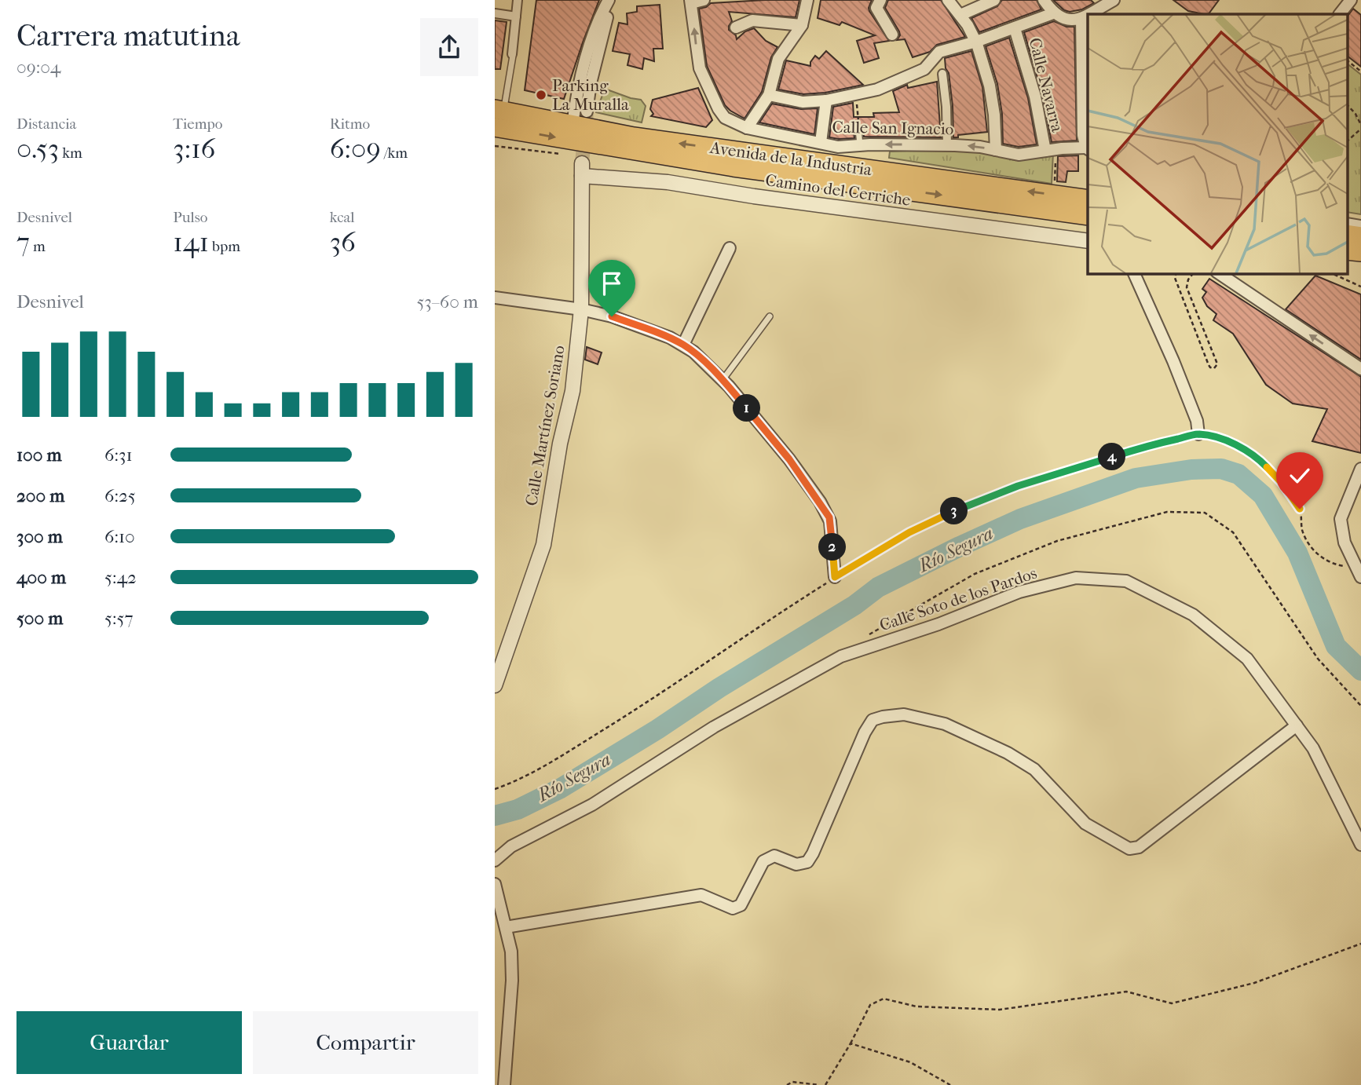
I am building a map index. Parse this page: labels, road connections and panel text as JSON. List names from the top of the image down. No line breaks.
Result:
{"streets":{"main road":["Avenida de la Industria"],"street":["Calle Navarra","Calle San Ignacio","Camino del Cerriche","Calle Martínez Soriano","Calle Soto de los Pardos"]},"crossings":[["Calle Navarra","Calle San Ignacio"],["Camino del Cerriche","Calle Martínez Soriano"]],"one_way":["Calle San Ignacio"],"water":["Río Segura"],"places":["Parking La Muralla"],"page":{"heading":["Carrera matutina","09:04"],"stats":[["Distancia","0.53 km"],["Tiempo","3:16"],["Ritmo","6:09 /km"],["Desnivel","7 m"],["Pulso","141 bpm"],["kcal","36"]],"chart":["Desnivel","53–60 m"],"pins":["1","4","3","2"],"list":[{"name":"100 m","note":"6:31"},{"name":"200 m","note":"6:25"},{"name":"300 m","note":"6:10"},{"name":"400 m","note":"5:42"},{"name":"500 m","note":"5:57"}],"buttons":["Guardar","Compartir"]}}
